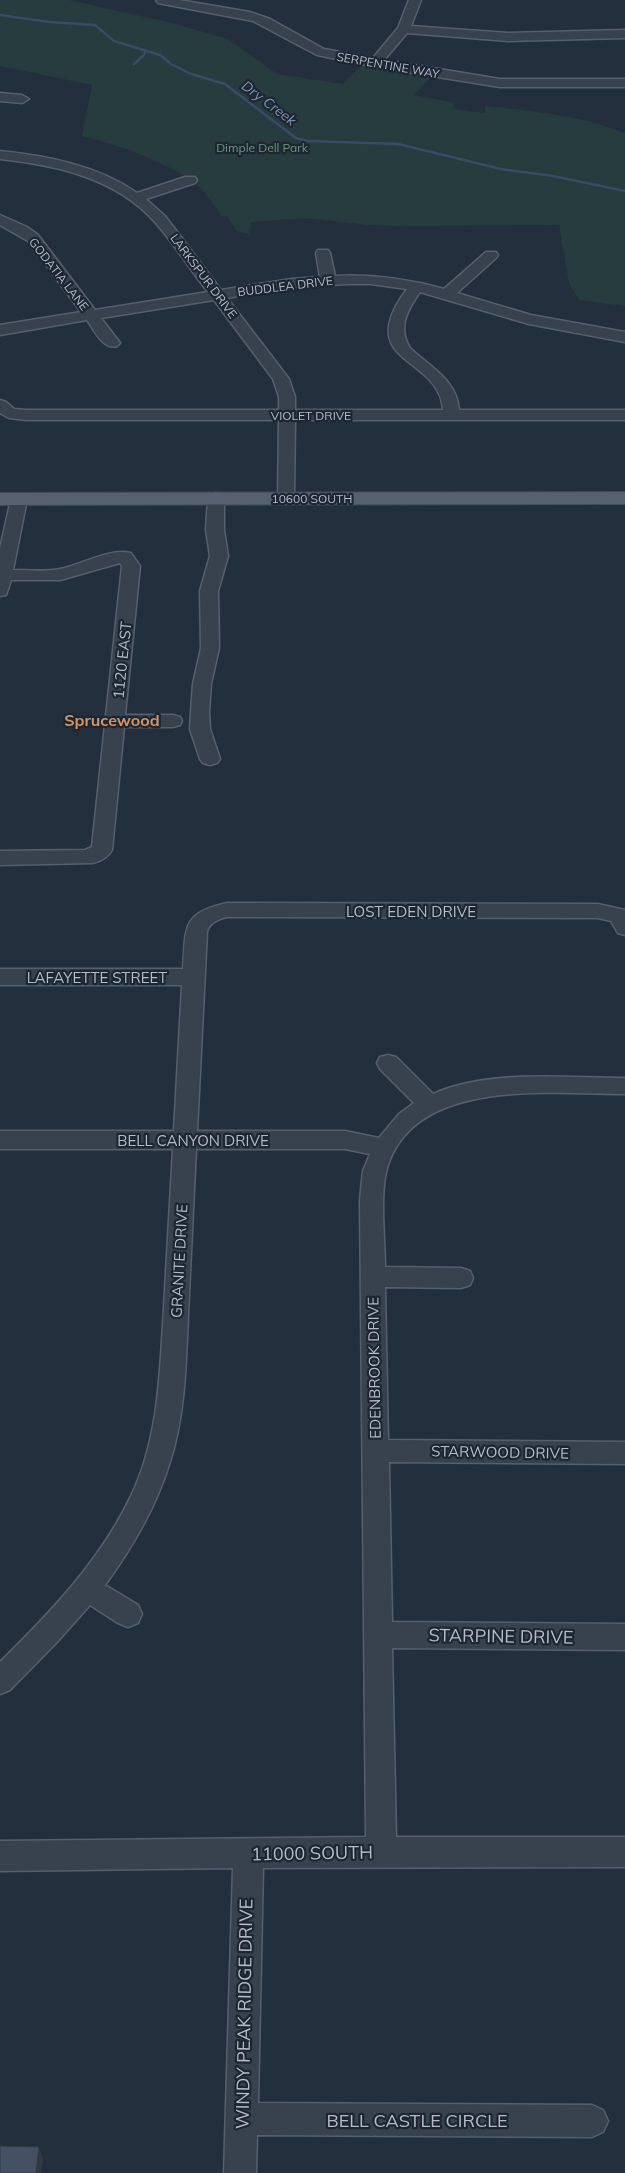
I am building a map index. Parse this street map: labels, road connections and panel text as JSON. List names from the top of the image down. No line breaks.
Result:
{"streets":{"main road":["10600 SOUTH"],"street":["SERPENTINE WAY","GODATIA LANE","LARKSPUR DRIVE","BUDDLEA DRIVE","VIOLET DRIVE","1120 EAST","LOST EDEN DRIVE","LAFAYETTE STREET","BELL CANYON DRIVE","GRANITE DRIVE","EDENBROOK DRIVE","STARWOOD DRIVE","STARPINE DRIVE","11000 SOUTH","WINDY PEAK RIDGE DRIVE","BELL CASTLE CIRCLE"]},"crossings":[["GODATIA LANE","BUDDLEA DRIVE"],["LARKSPUR DRIVE","BUDDLEA DRIVE"],["LARKSPUR DRIVE","VIOLET DRIVE"],["LARKSPUR DRIVE","10600 SOUTH"],["LOST EDEN DRIVE","GRANITE DRIVE"],["LAFAYETTE STREET","GRANITE DRIVE"],["BELL CANYON DRIVE","GRANITE DRIVE"],["BELL CANYON DRIVE","EDENBROOK DRIVE"],["EDENBROOK DRIVE","STARWOOD DRIVE"],["EDENBROOK DRIVE","STARPINE DRIVE"],["EDENBROOK DRIVE","11000 SOUTH"],["11000 SOUTH","WINDY PEAK RIDGE DRIVE"],["WINDY PEAK RIDGE DRIVE","BELL CASTLE CIRCLE"]],"districts":["Sprucewood"],"water":["Dry Creek"],"parks":["Dimple Dell Park"]}
